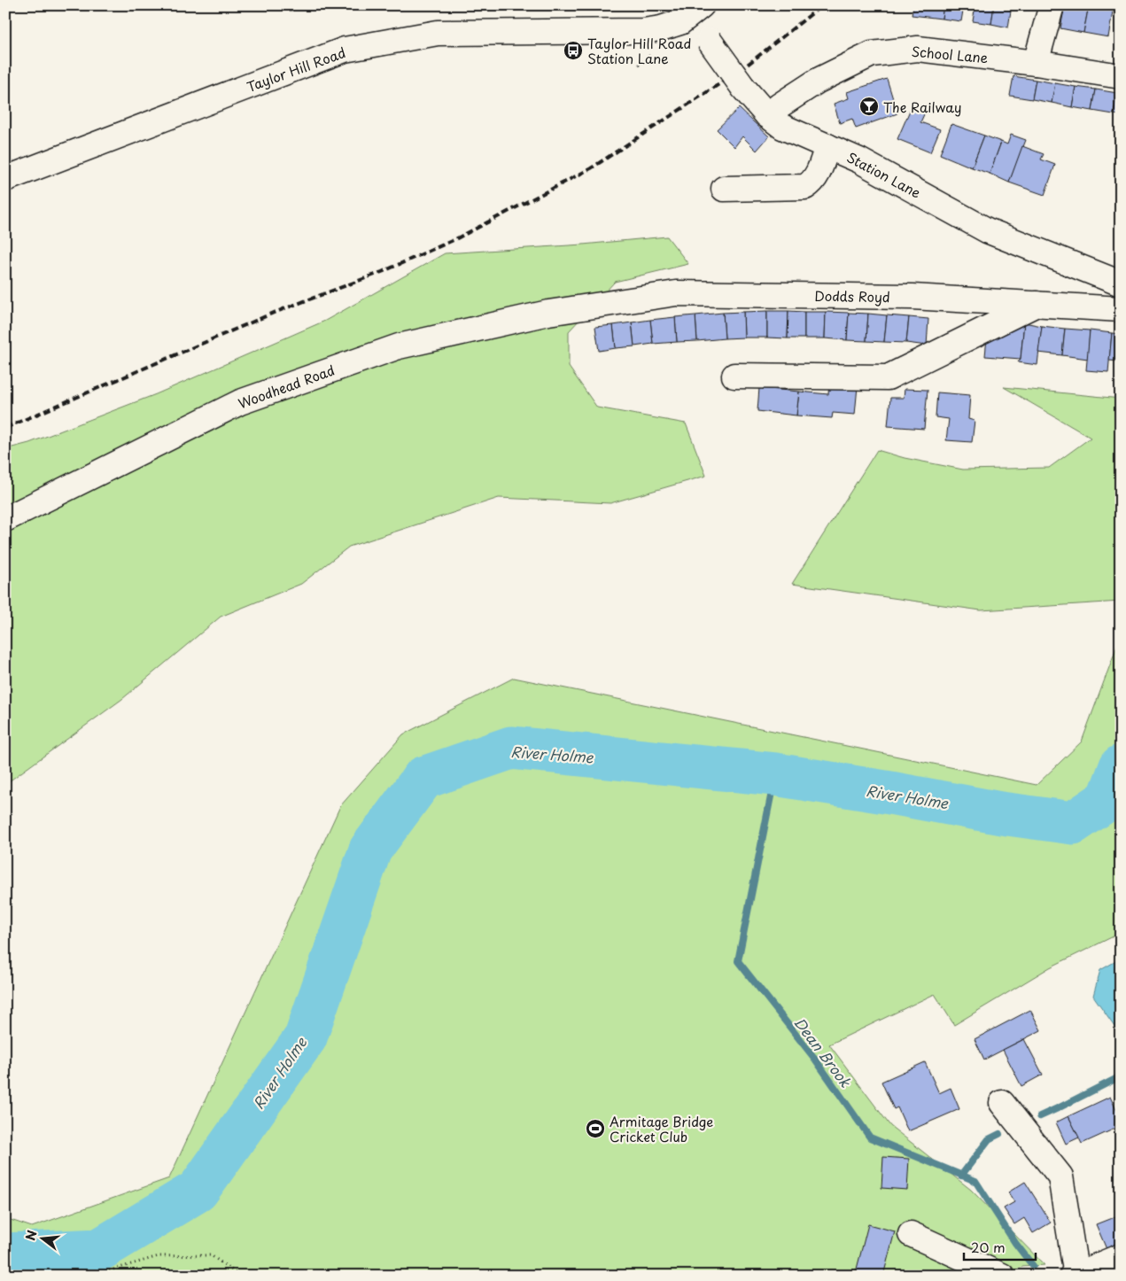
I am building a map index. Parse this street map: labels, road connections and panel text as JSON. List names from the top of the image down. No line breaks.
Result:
{"streets":{"street":["School Lane","Taylor Hill Road","Station Lane","Dodds Royd","Woodhead Road"]},"crossings":[["School Lane","Station Lane"],["Taylor Hill Road","Station Lane"],["Dodds Royd","Woodhead Road"]],"water":["River Holme","Dean Brook"],"places":{"bus stop":["Taylor Hill Road Station Lane"],"bar":["The Railway"],"sports":["Armitage Bridge Cricket Club"]},"scale_bar":"20 m","north":"left"}
